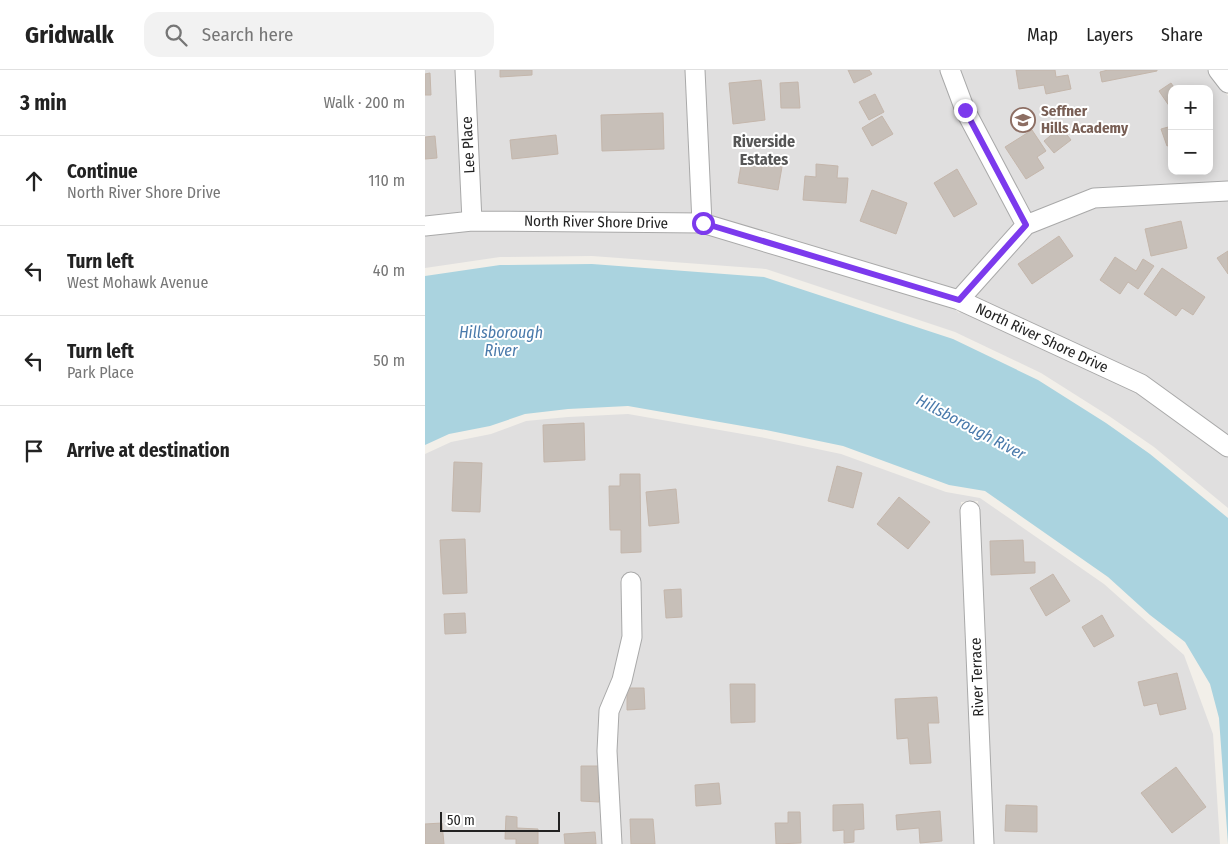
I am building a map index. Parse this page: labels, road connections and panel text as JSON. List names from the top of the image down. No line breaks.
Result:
{"streets":{"street":["Lee Place","North River Shore Drive","River Terrace"]},"crossings":[["Lee Place","North River Shore Drive"]],"districts":["Riverside Estates"],"water":["Hillsborough River"],"places":{"school or university":["Seffner Hills Academy"]},"scale_bar":"50 m","page":{"header":"Gridwalk","search":"Search here","nav":["Map","Layers","Share"],"heading":["3 min","Walk · 200 m"],"map_buttons":["+","−"],"list":[["Continue","North River Shore Drive","110 m"],["Turn left","West Mohawk Avenue","40 m"],["Turn left","Park Place","50 m"],"Arrive at destination"],"scale":"50 m"}}
